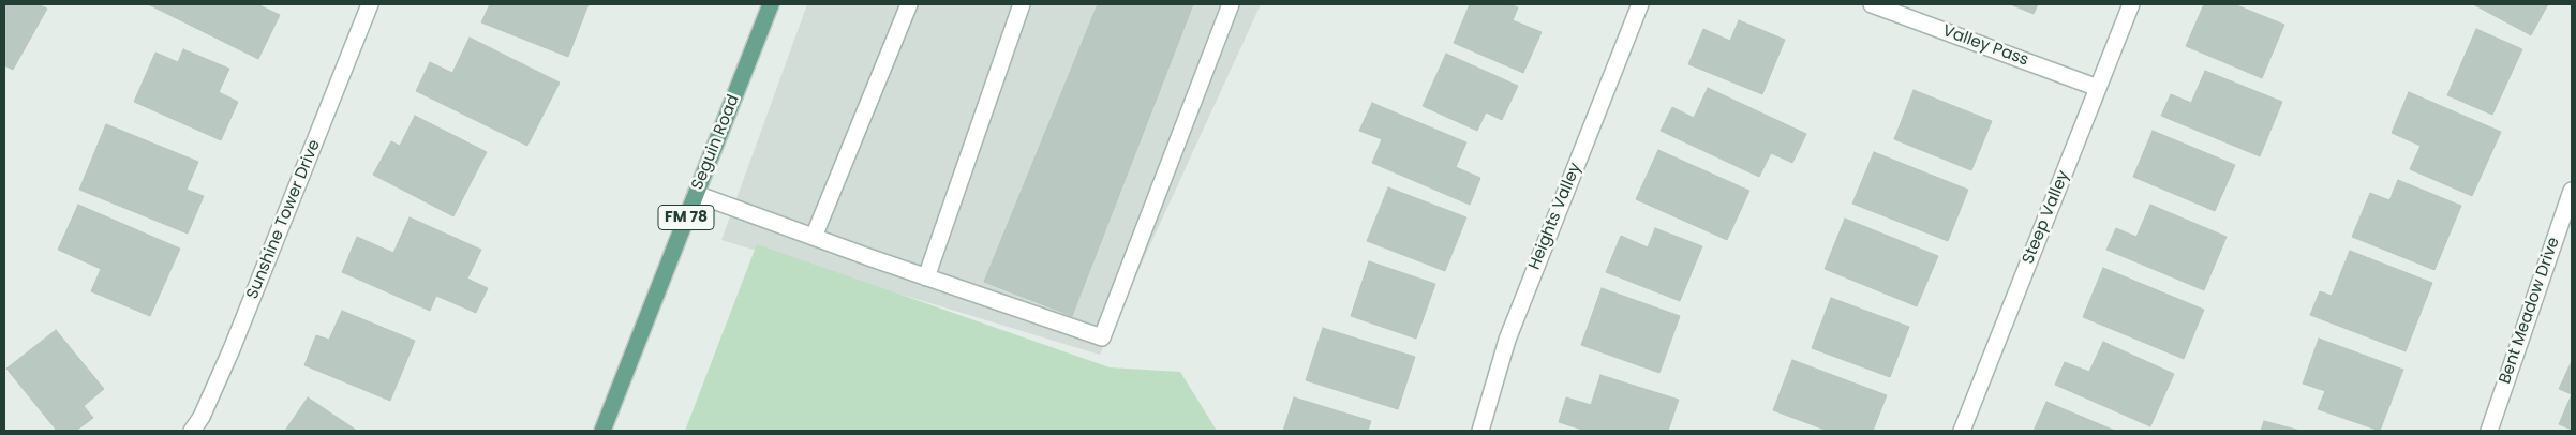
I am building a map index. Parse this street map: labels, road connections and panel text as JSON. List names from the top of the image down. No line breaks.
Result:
{"streets":{"main road":["Seguin Road","FM 78"],"street":["Valley Pass","Heights Valley","Steep Valley","Sunshine Tower Drive","Bent Meadow Drive"]},"crossings":[["Valley Pass","Steep Valley"]]}
